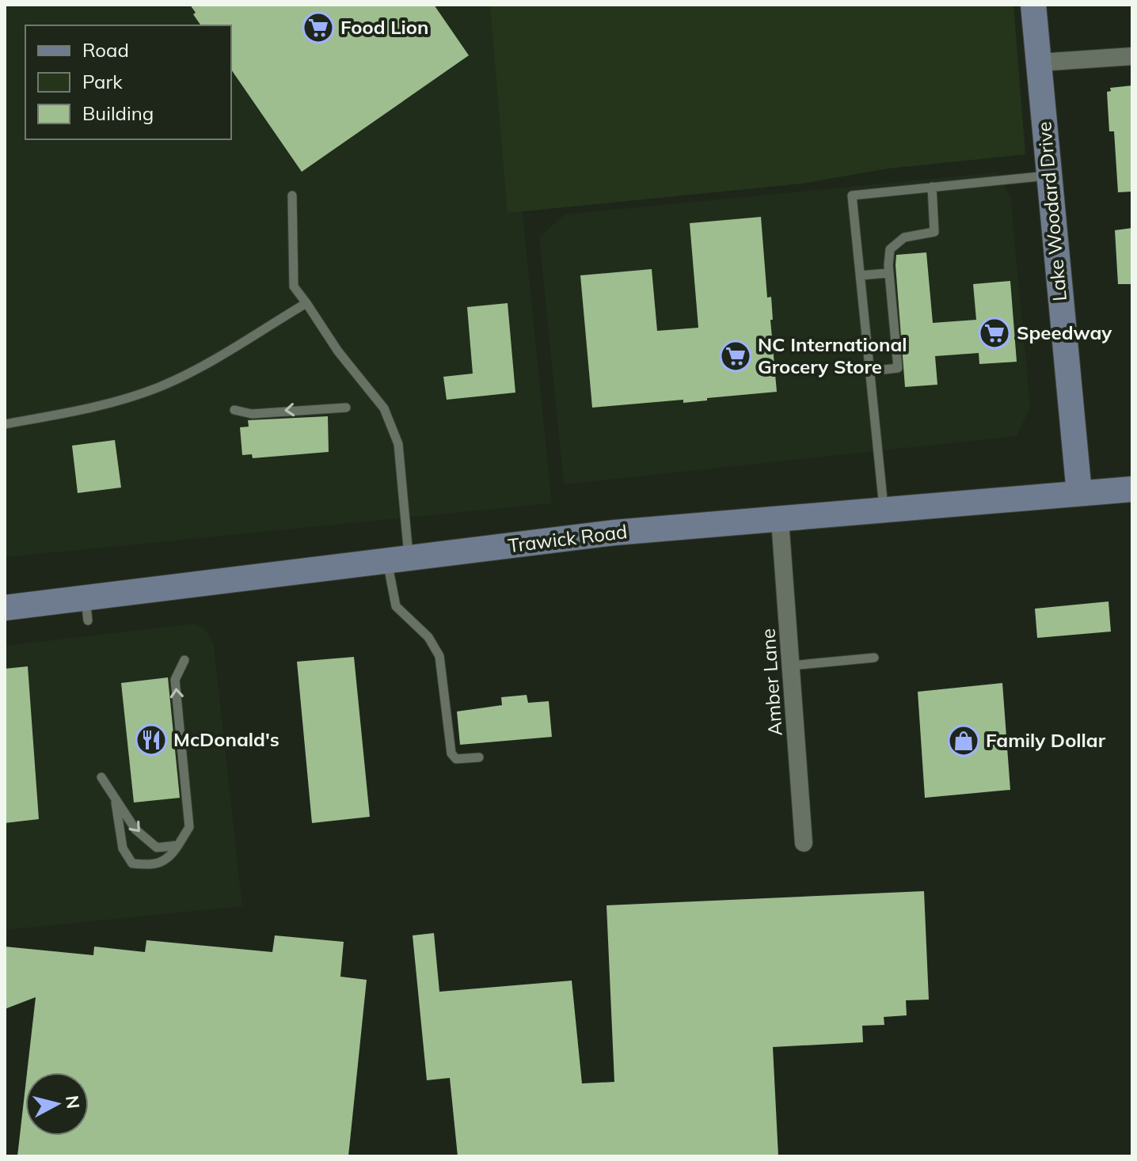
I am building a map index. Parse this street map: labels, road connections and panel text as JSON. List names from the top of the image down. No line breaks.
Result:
{"streets":{"street":["Lake Woodard Drive","Trawick Road","Amber Lane"]},"crossings":[["Lake Woodard Drive","Trawick Road"],["Trawick Road","Amber Lane"]],"places":{"supermarket":["Food Lion","Speedway","NC International Grocery Store"],"restaurant":["McDonald's"],"shop":["Family Dollar"]},"legend":["Road","Park","Building"],"north":"right"}
